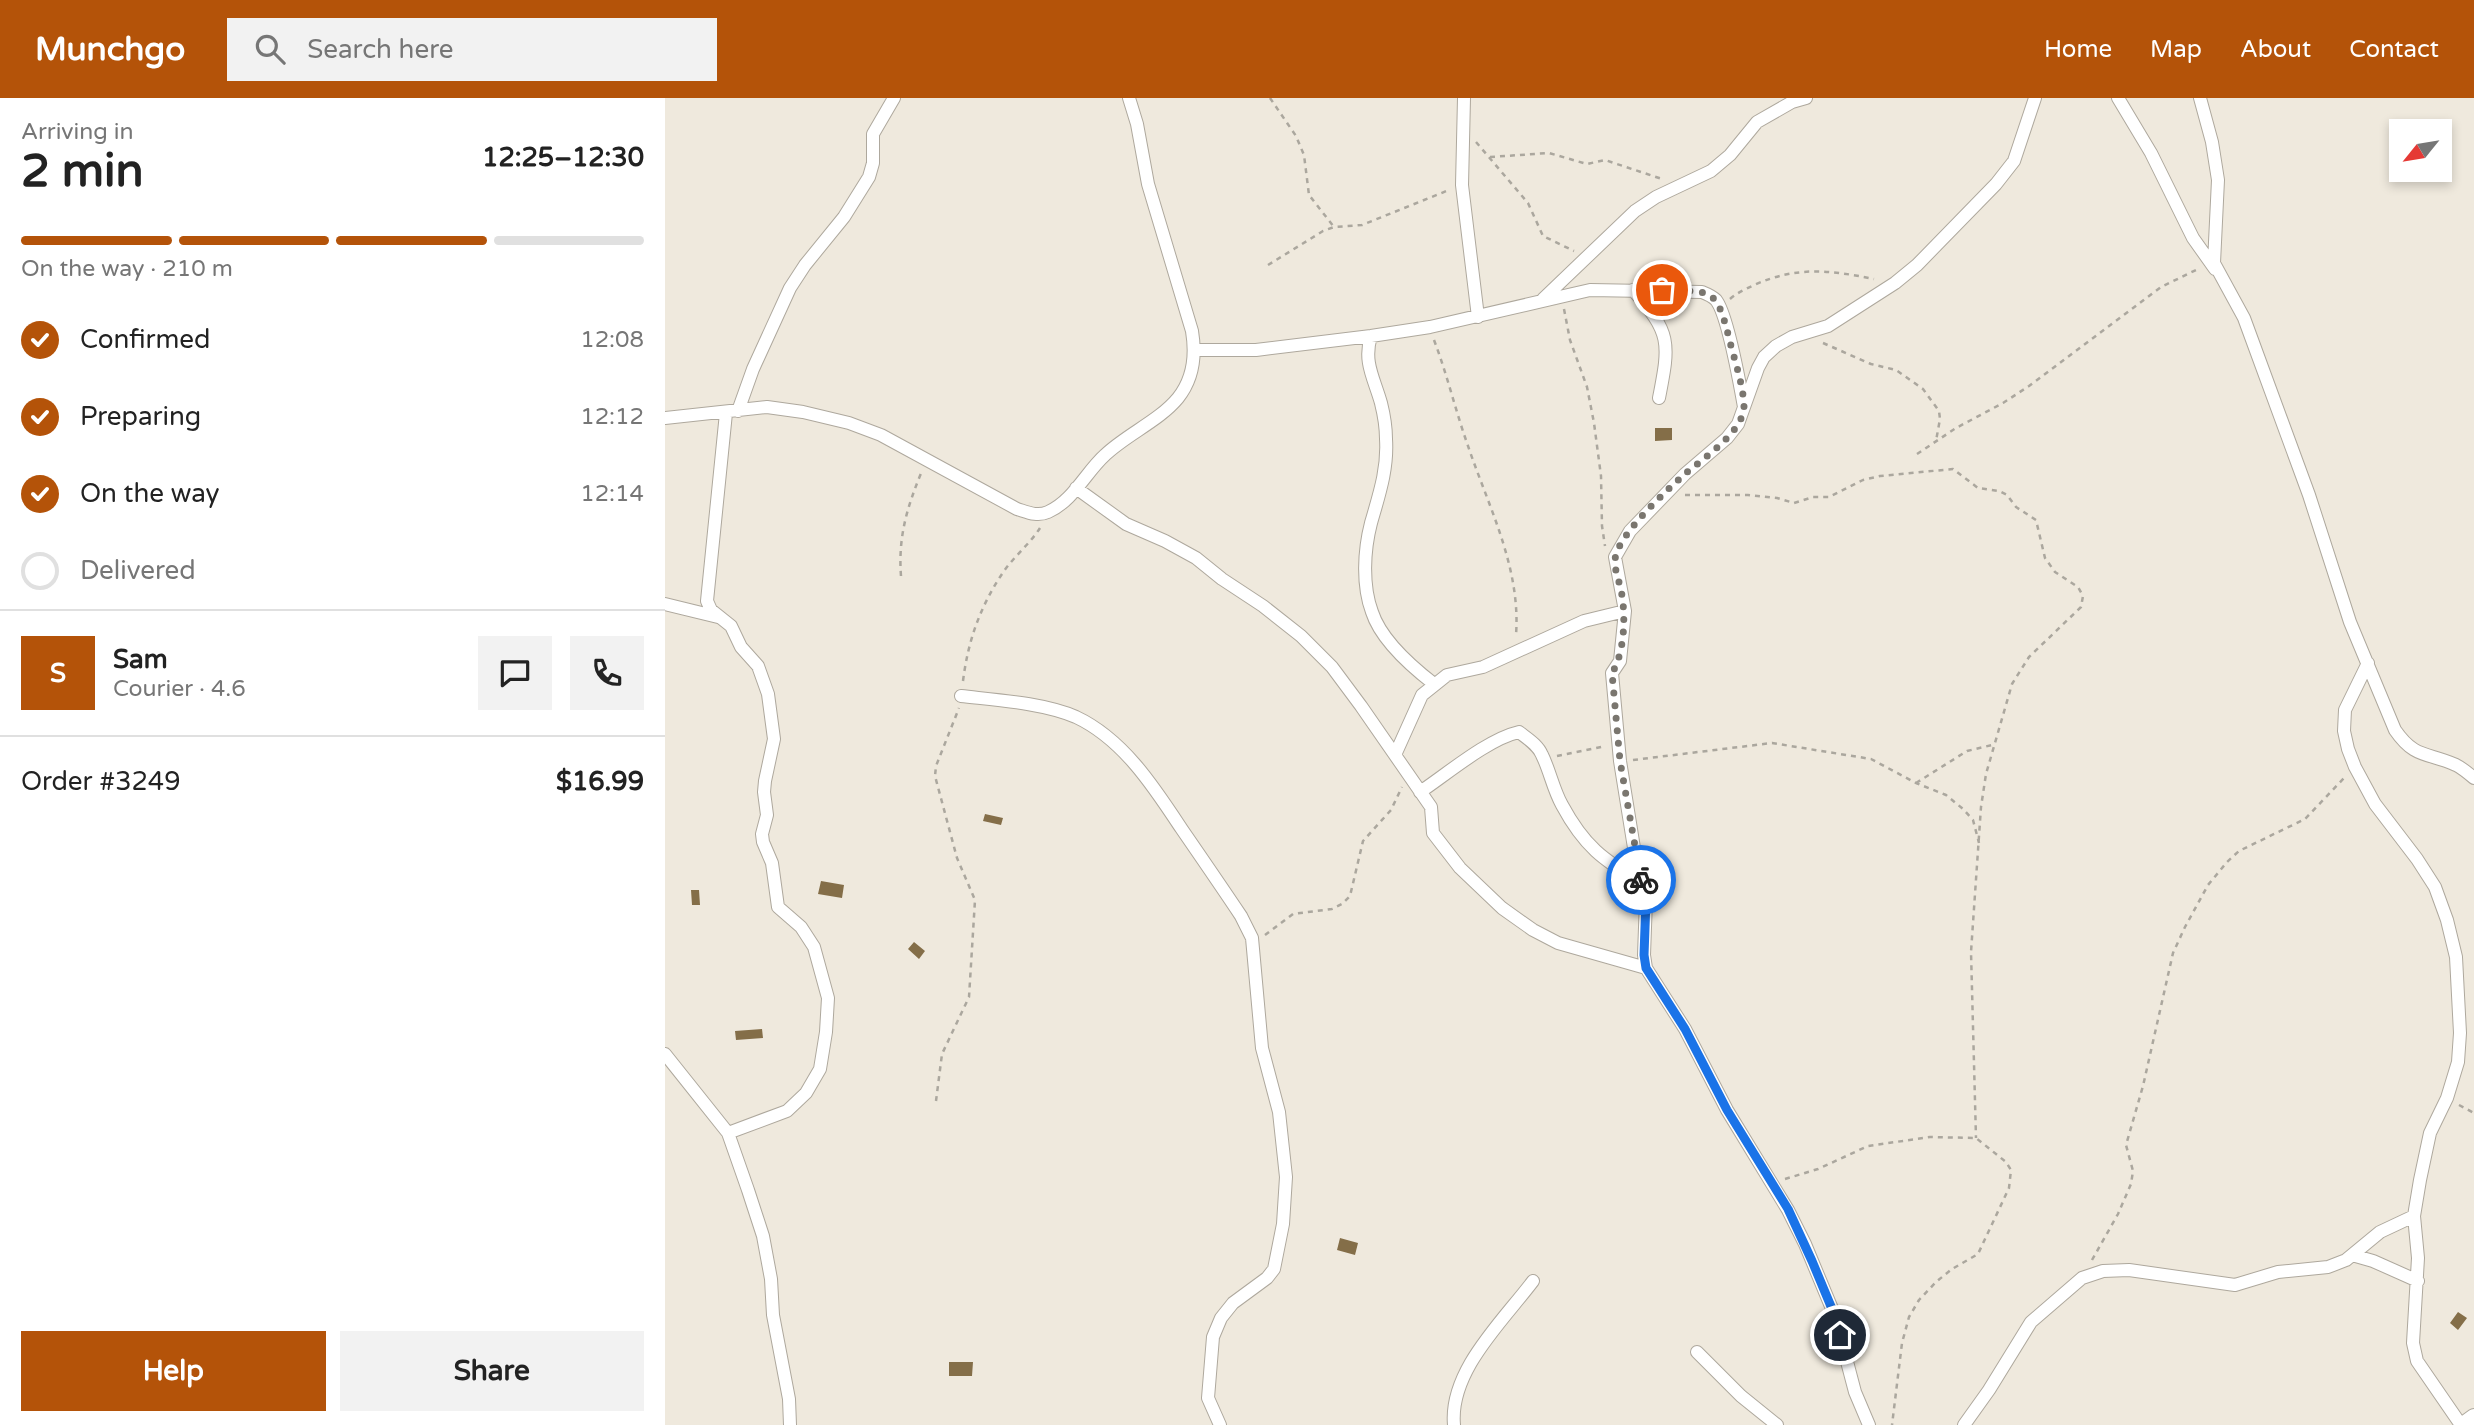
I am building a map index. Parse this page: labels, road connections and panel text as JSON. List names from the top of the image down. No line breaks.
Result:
{"north":"bottom left","page":{"header":"Munchgo","search":"Search here","nav":["Home","Map","About","Contact"],"heading":["2 min","Arriving in","12:25–12:30"],"panel":["Sam","Courier · 4.6","Order #3249","$16.99"],"bar":"On the way · 210 m","list":[["Confirmed","12:08"],["Preparing","12:12"],["On the way","12:14"],"Delivered"],"round":"S","buttons":["Help","Share"]}}
